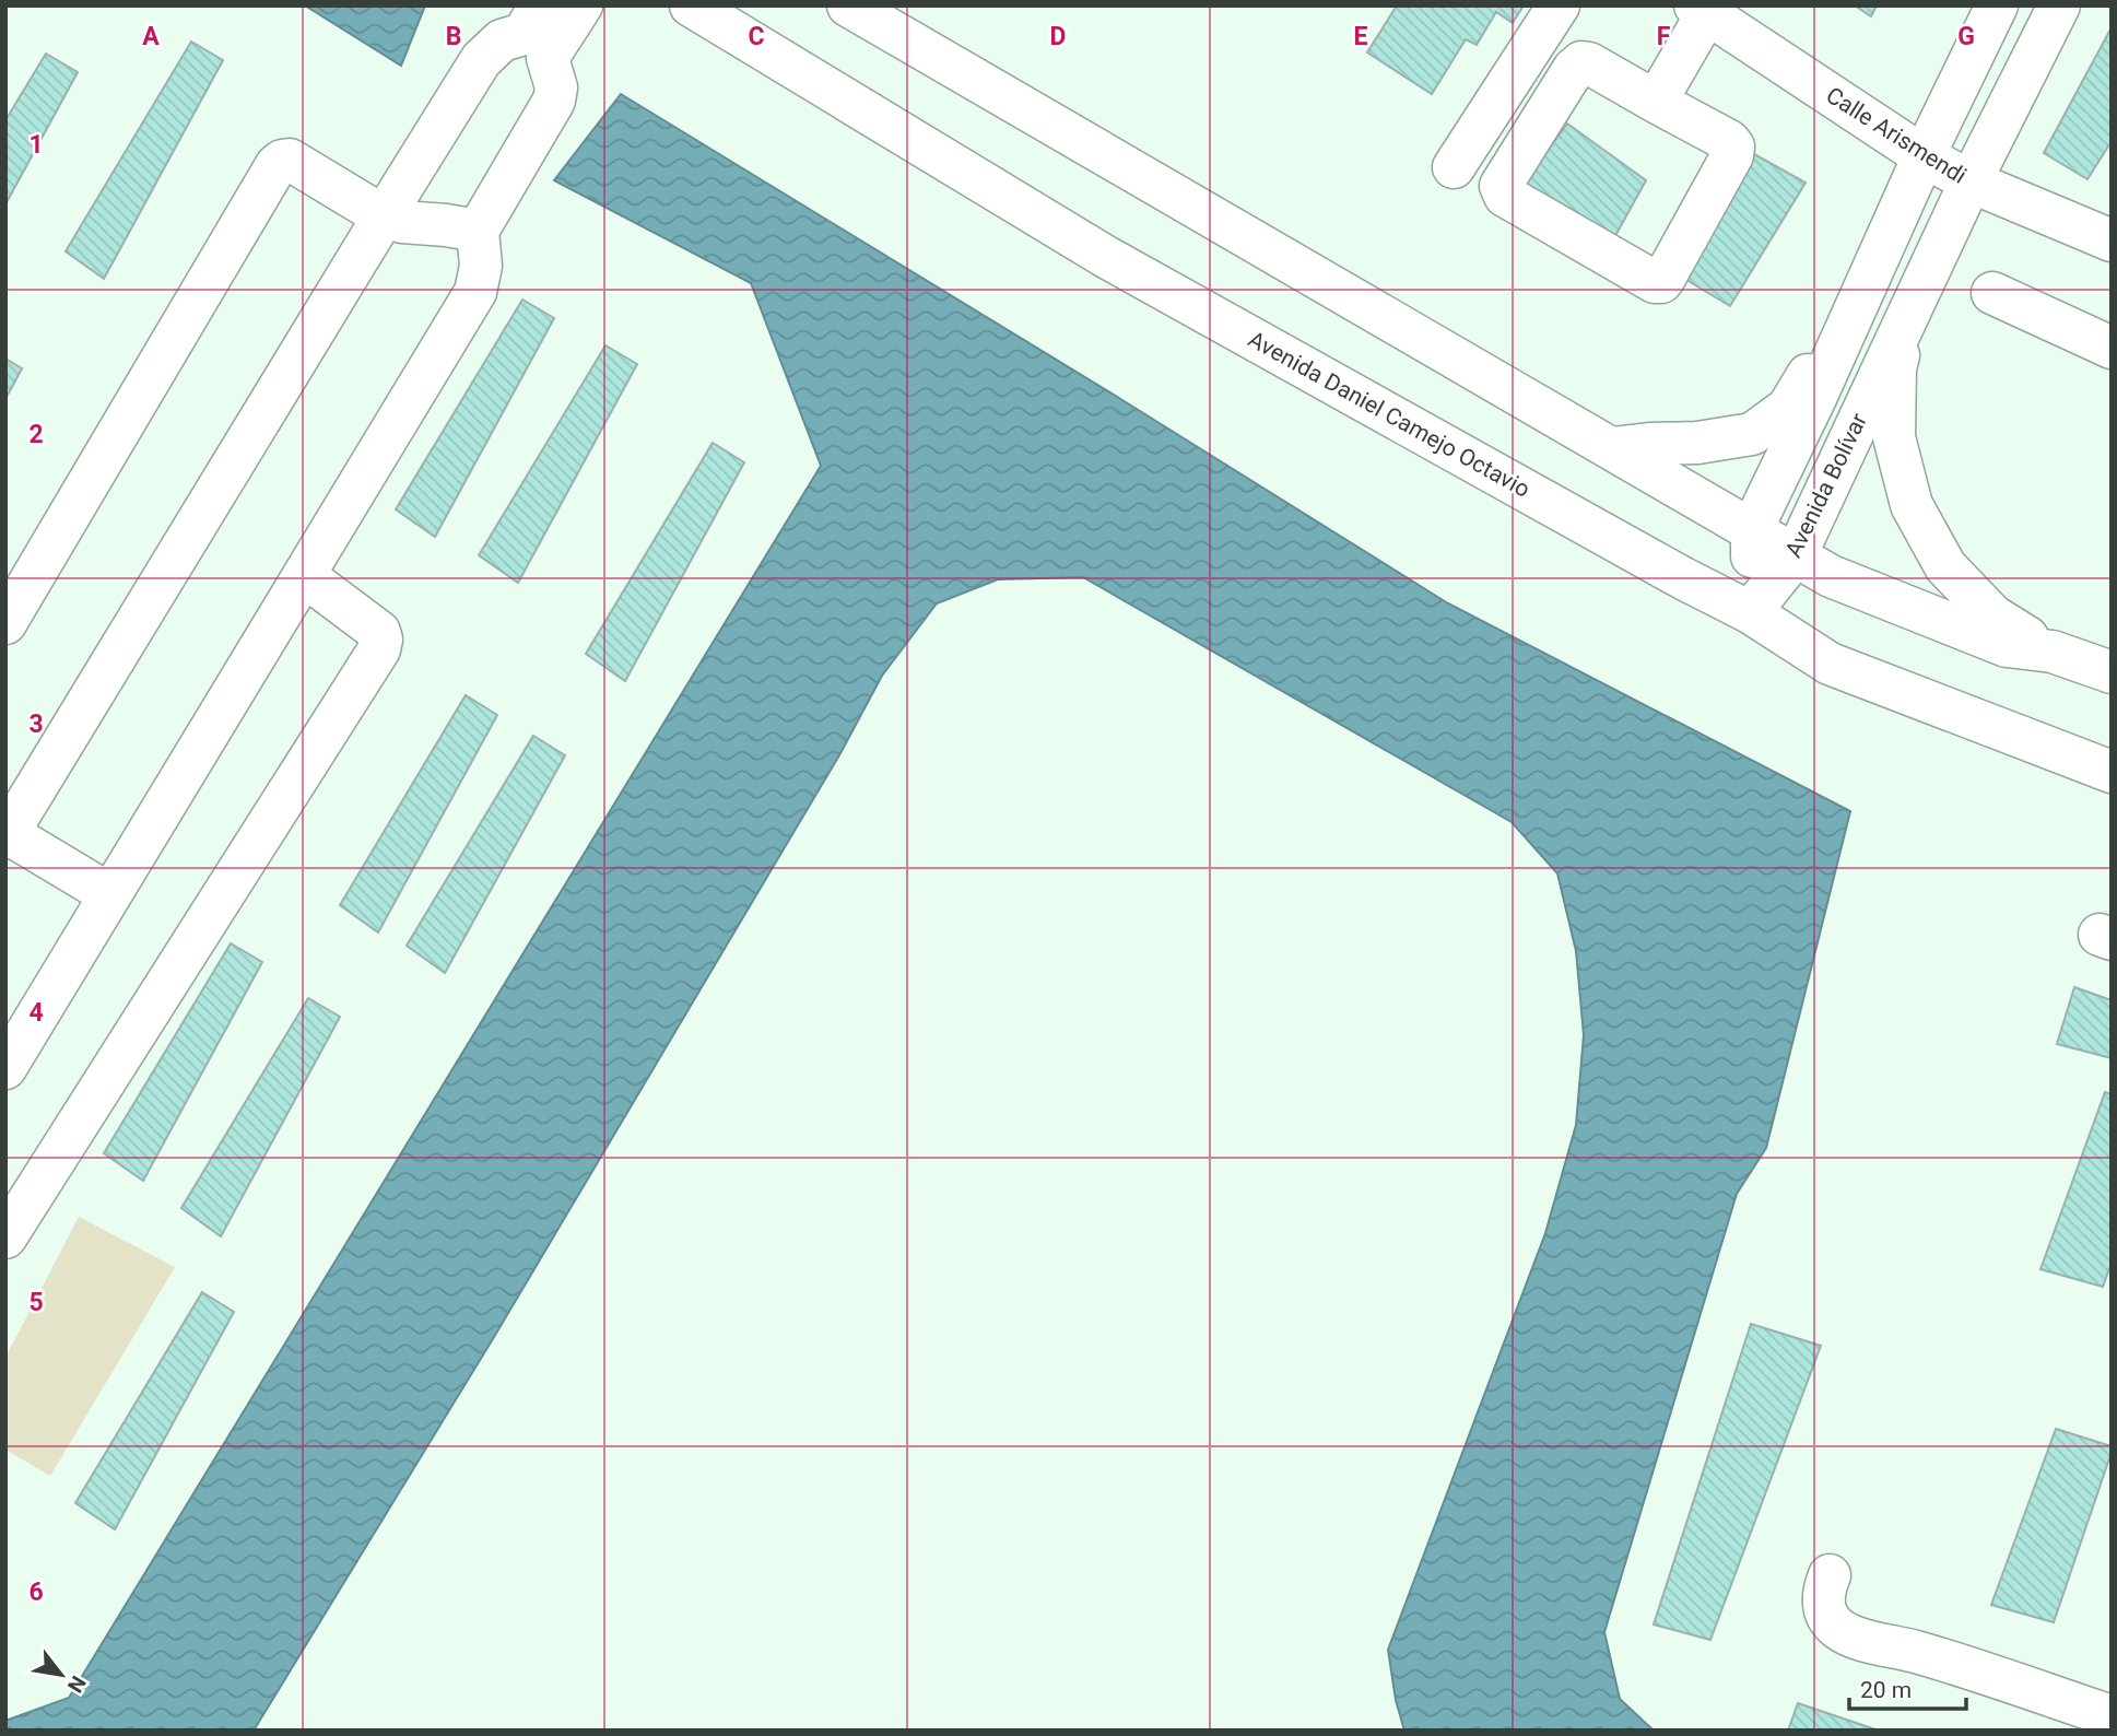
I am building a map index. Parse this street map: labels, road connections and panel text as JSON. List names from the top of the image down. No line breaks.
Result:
{"streets":{"street":["Calle Arismendi","Avenida Daniel Camejo Octavio","Avenida Bolívar"]},"crossings":[["Calle Arismendi","Avenida Bolívar"],["Avenida Daniel Camejo Octavio","Avenida Bolívar"]],"scale_bar":"20 m","north":"bottom right","grid":{"columns":["A","B","C","D","E","F","G"],"rows":["1","2","3","4","5","6"]}}
